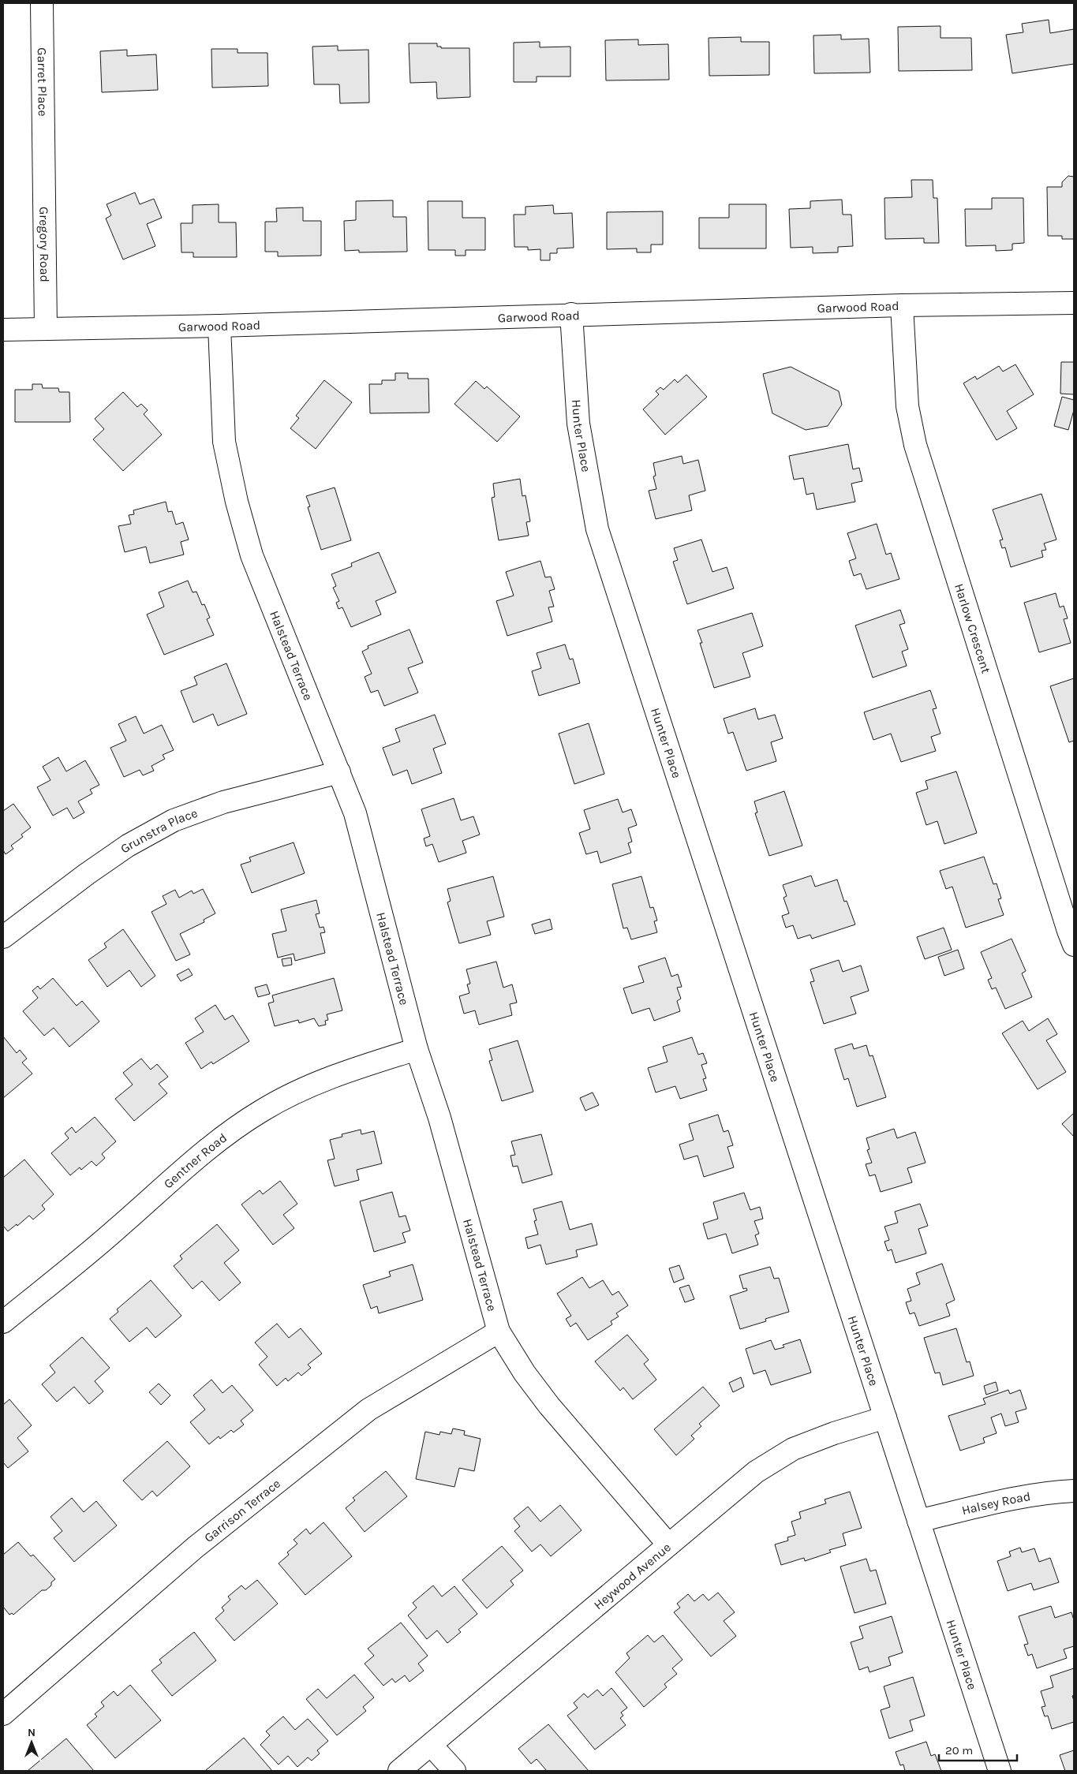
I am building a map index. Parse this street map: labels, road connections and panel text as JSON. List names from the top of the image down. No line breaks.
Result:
{"streets":{"street":["Garret Place","Gregory Road","Garwood Road","Hunter Place","Harlow Crescent","Halstead Terrace","Grunstra Place","Gentner Road","Halsey Road","Garrison Terrace","Heywood Avenue"]},"crossings":[["Garret Place","Gregory Road"],["Gregory Road","Garwood Road"],["Garwood Road","Hunter Place"],["Garwood Road","Harlow Crescent"],["Garwood Road","Halstead Terrace"],["Hunter Place","Halsey Road"],["Hunter Place","Heywood Avenue"],["Halstead Terrace","Grunstra Place"],["Halstead Terrace","Gentner Road"],["Halstead Terrace","Garrison Terrace"],["Halstead Terrace","Heywood Avenue"]],"scale_bar":"20 m","north":"top"}
